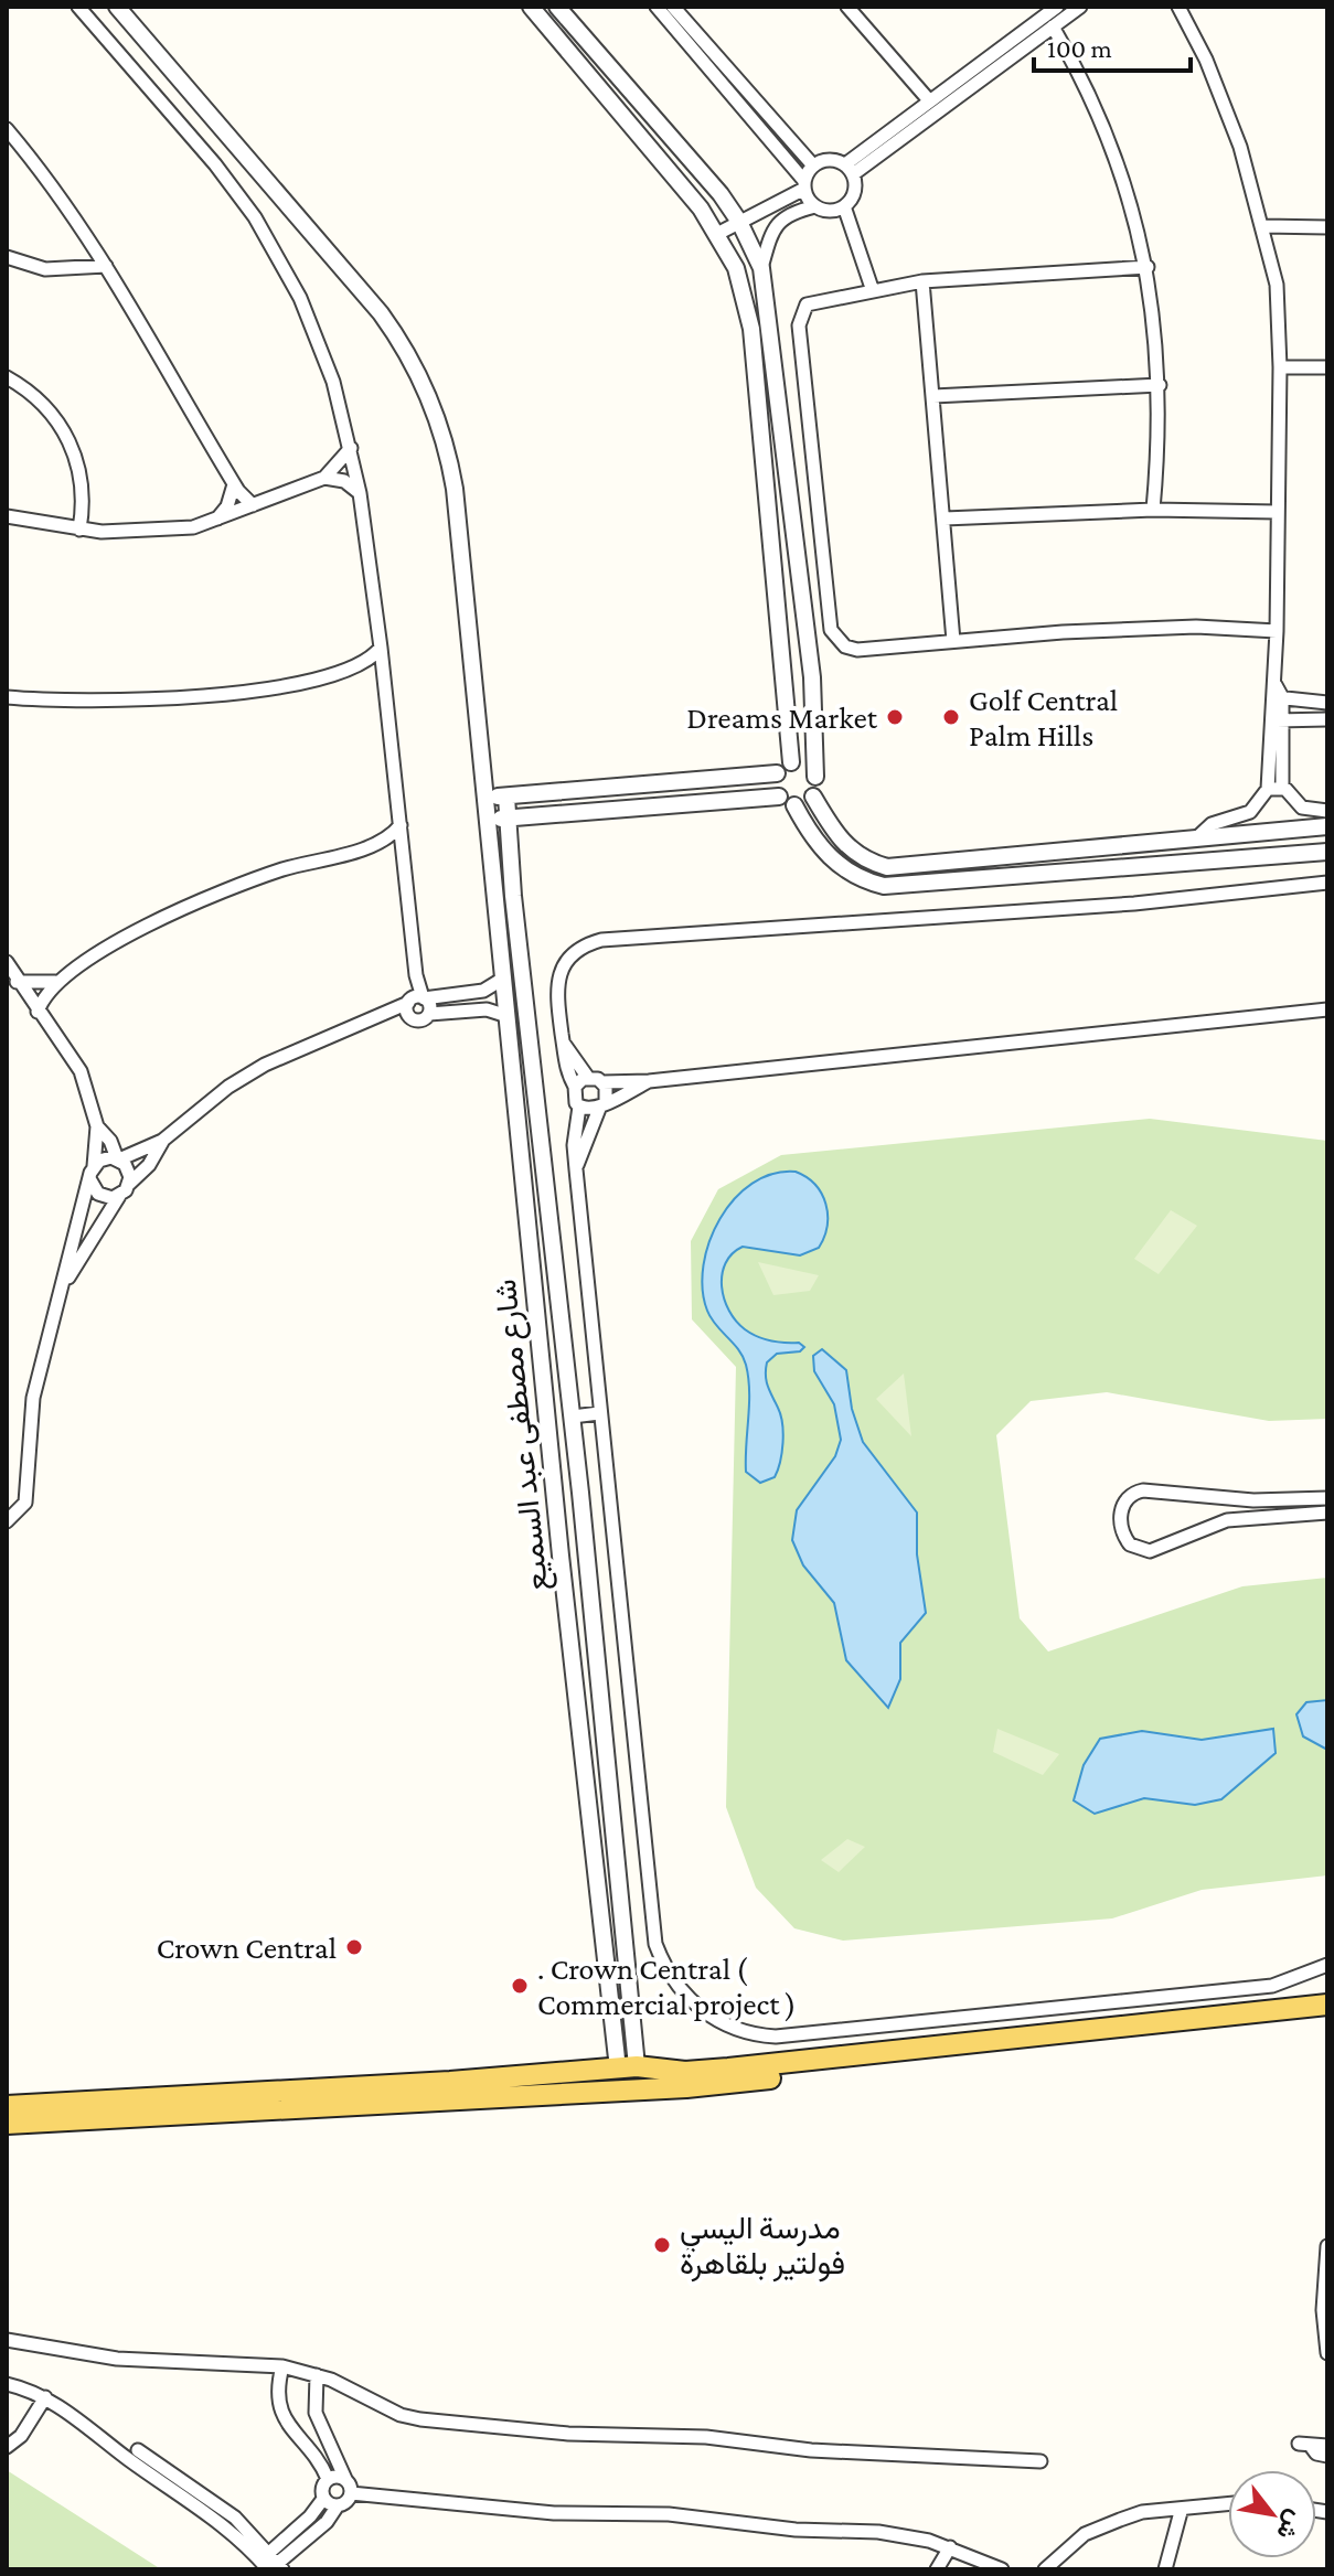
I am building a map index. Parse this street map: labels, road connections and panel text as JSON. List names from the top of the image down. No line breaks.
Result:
{"streets":{"street":["شارع مصطفى عبد السميع"]},"places":["Dreams Market","Golf Central Palm Hills","Crown Central",". Crown Central ( Commercial project )","مدرسة اليسي فولتير بلقاهرة"],"scale_bar":"100 m","north":"bottom right"}
